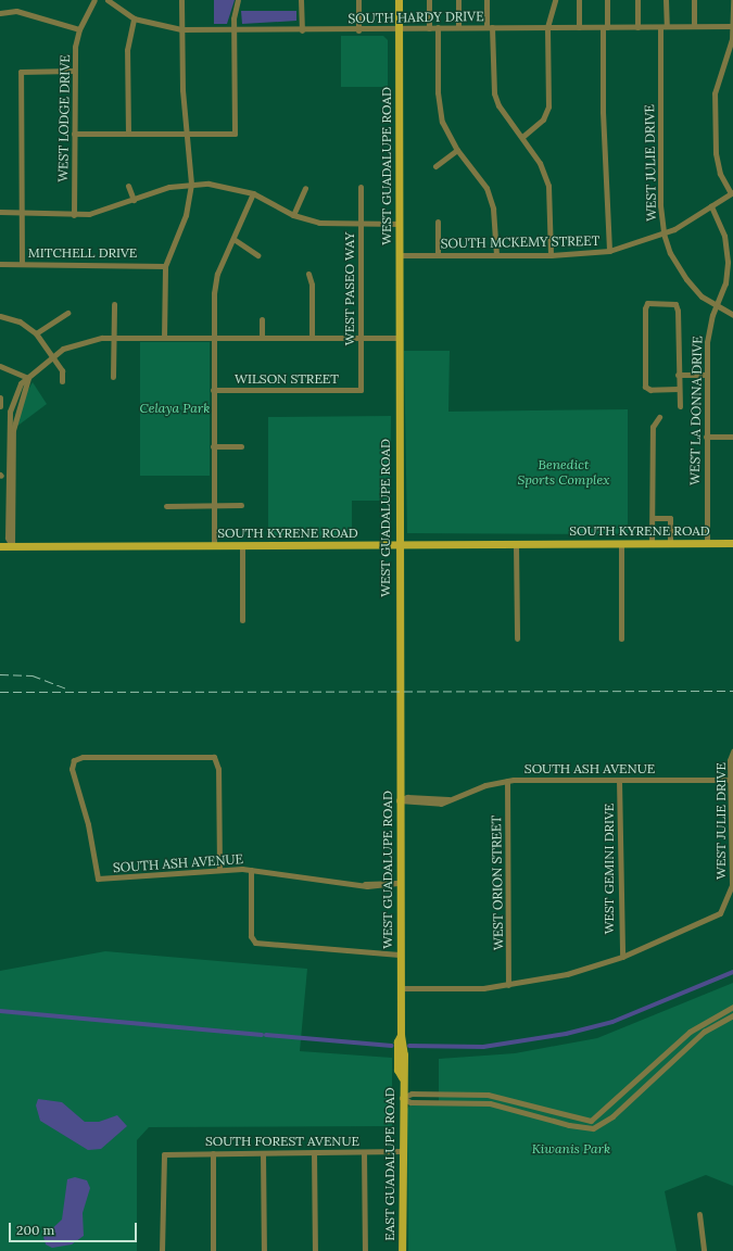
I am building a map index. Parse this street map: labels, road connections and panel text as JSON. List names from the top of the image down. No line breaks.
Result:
{"streets":{"main road":["WEST GUADALUPE ROAD","SOUTH KYRENE ROAD","EAST GUADALUPE ROAD"],"street":["SOUTH HARDY DRIVE","WEST LODGE DRIVE","WEST JULIE DRIVE","SOUTH MCKEMY STREET","MITCHELL DRIVE","WEST PASEO WAY","WILSON STREET","WEST LA DONNA DRIVE","SOUTH ASH AVENUE","WEST GEMINI DRIVE","WEST ORION STREET","SOUTH FOREST AVENUE"]},"crossings":[["SOUTH HARDY DRIVE","WEST JULIE DRIVE"],["SOUTH HARDY DRIVE","WEST GUADALUPE ROAD"],["WEST JULIE DRIVE","SOUTH MCKEMY STREET"],["WEST JULIE DRIVE","WEST LA DONNA DRIVE"],["WEST JULIE DRIVE","SOUTH ASH AVENUE"],["WEST JULIE DRIVE","WEST GEMINI DRIVE"],["WEST GUADALUPE ROAD","SOUTH MCKEMY STREET"],["WEST GUADALUPE ROAD","SOUTH KYRENE ROAD"],["WEST GUADALUPE ROAD","SOUTH ASH AVENUE"],["WEST GUADALUPE ROAD","EAST GUADALUPE ROAD"],["SOUTH MCKEMY STREET","WEST LA DONNA DRIVE"],["WEST PASEO WAY","WILSON STREET"],["WEST LA DONNA DRIVE","SOUTH KYRENE ROAD"],["SOUTH ASH AVENUE","WEST GEMINI DRIVE"],["SOUTH ASH AVENUE","WEST ORION STREET"],["SOUTH FOREST AVENUE","EAST GUADALUPE ROAD"]],"parks":["Celaya Park","Benedict Sports Complex","Kiwanis Park"],"scale_bar":"200 m"}
